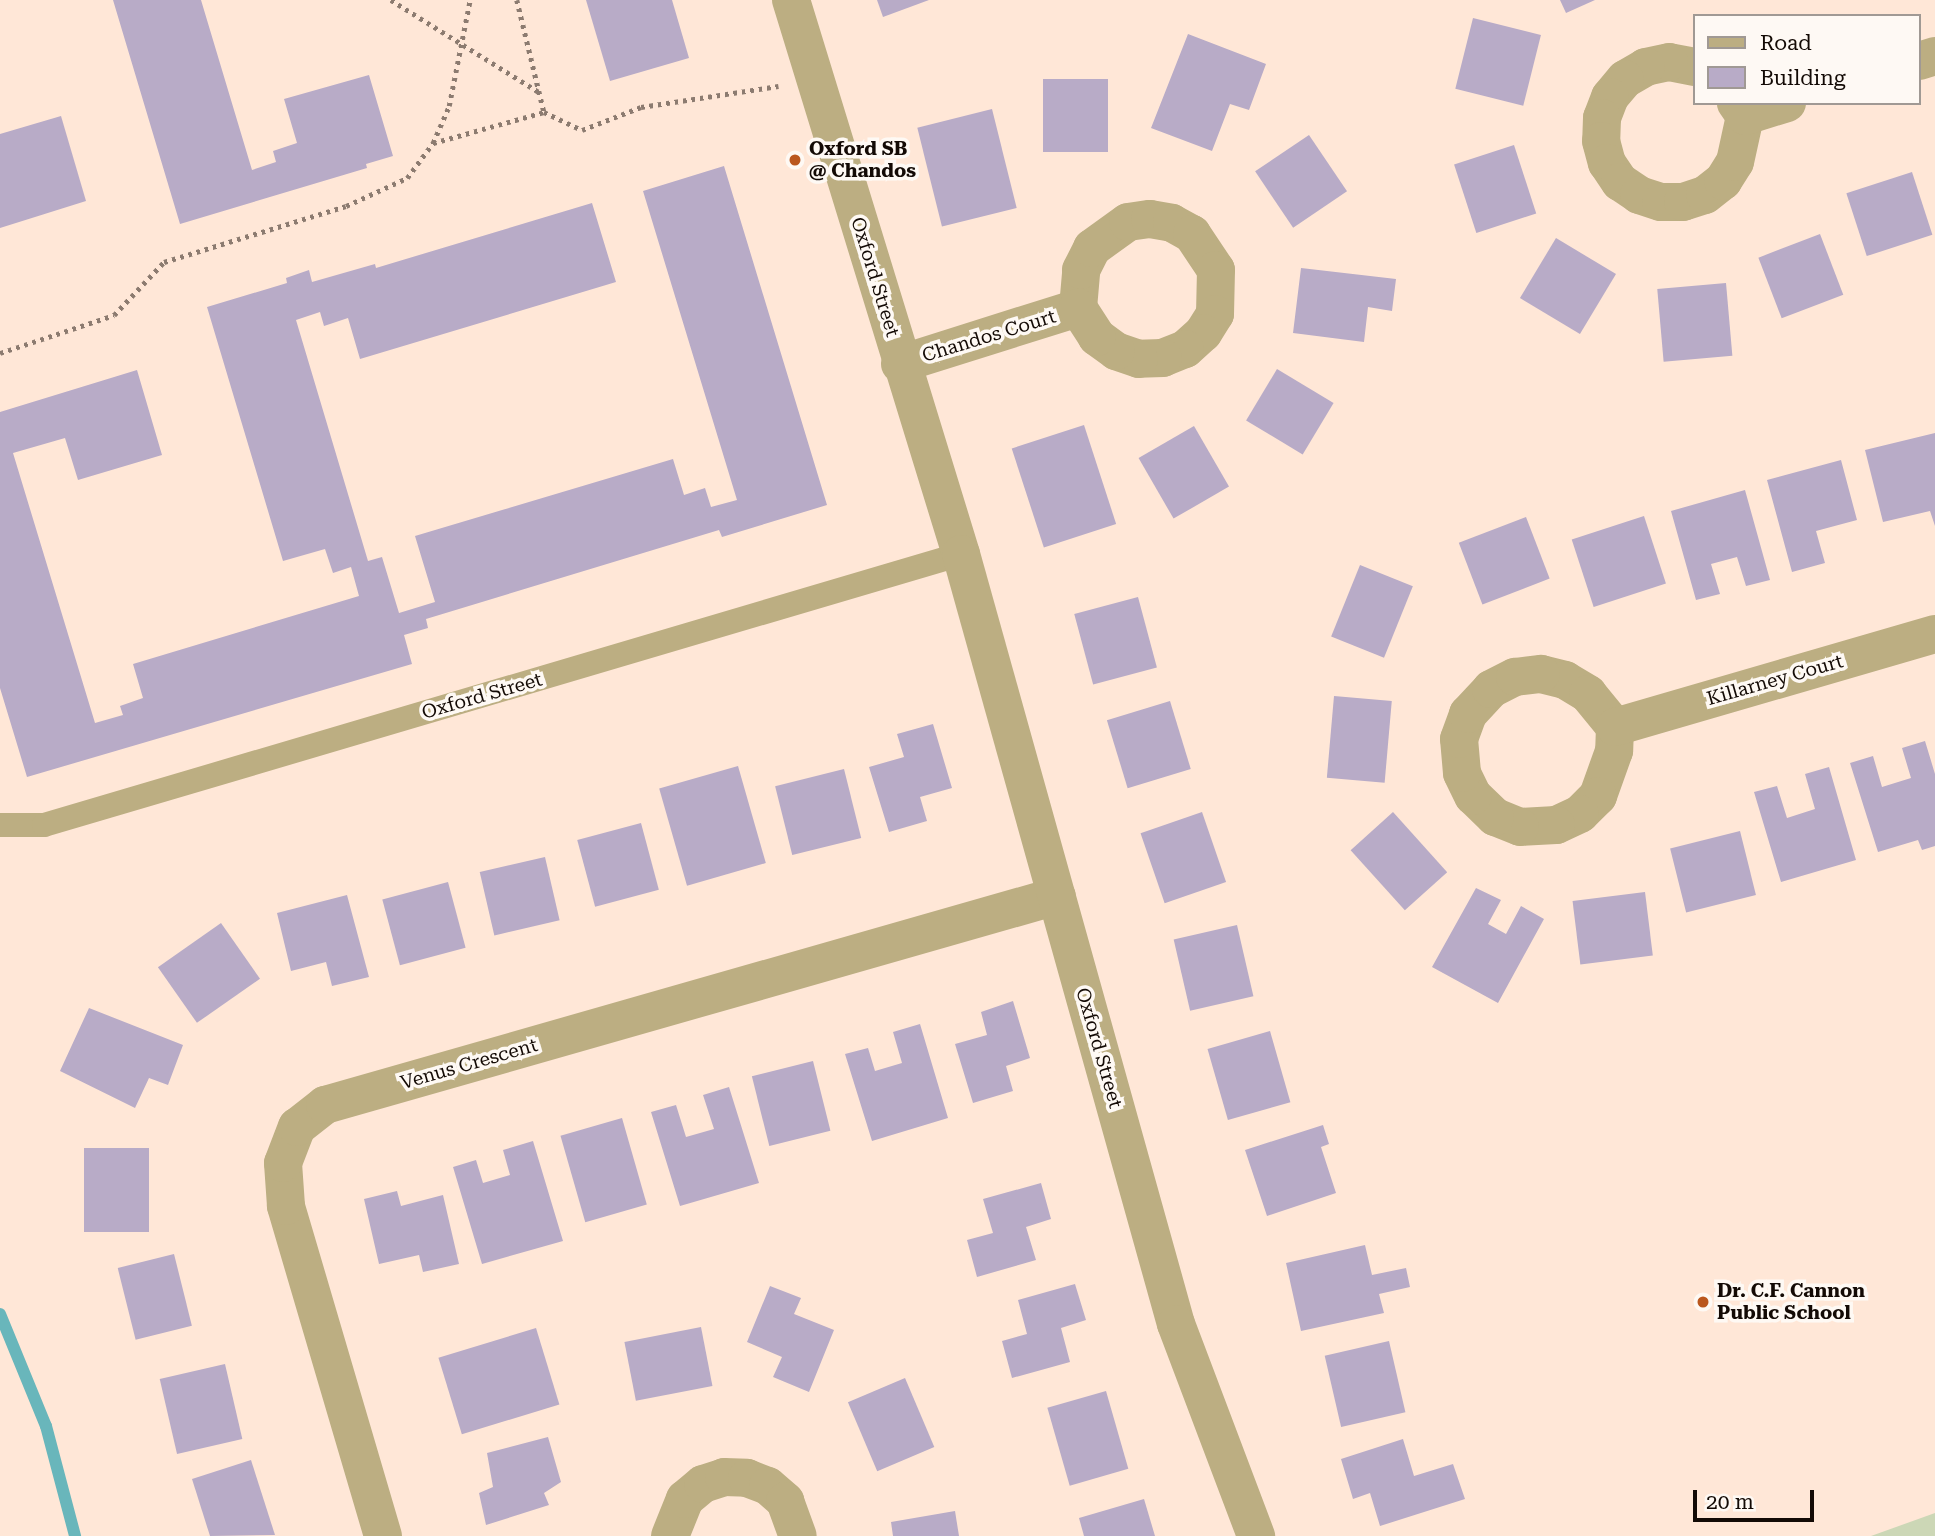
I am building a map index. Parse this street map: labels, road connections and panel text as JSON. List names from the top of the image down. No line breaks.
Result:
{"streets":{"street":["Oxford Street","Chandos Court","Killarney Court","Venus Crescent"]},"crossings":[["Oxford Street","Chandos Court"],["Oxford Street","Venus Crescent"]],"places":["Oxford SB @ Chandos","Dr. C.F. Cannon Public School"],"legend":["Road","Building"],"scale_bar":"20 m"}
